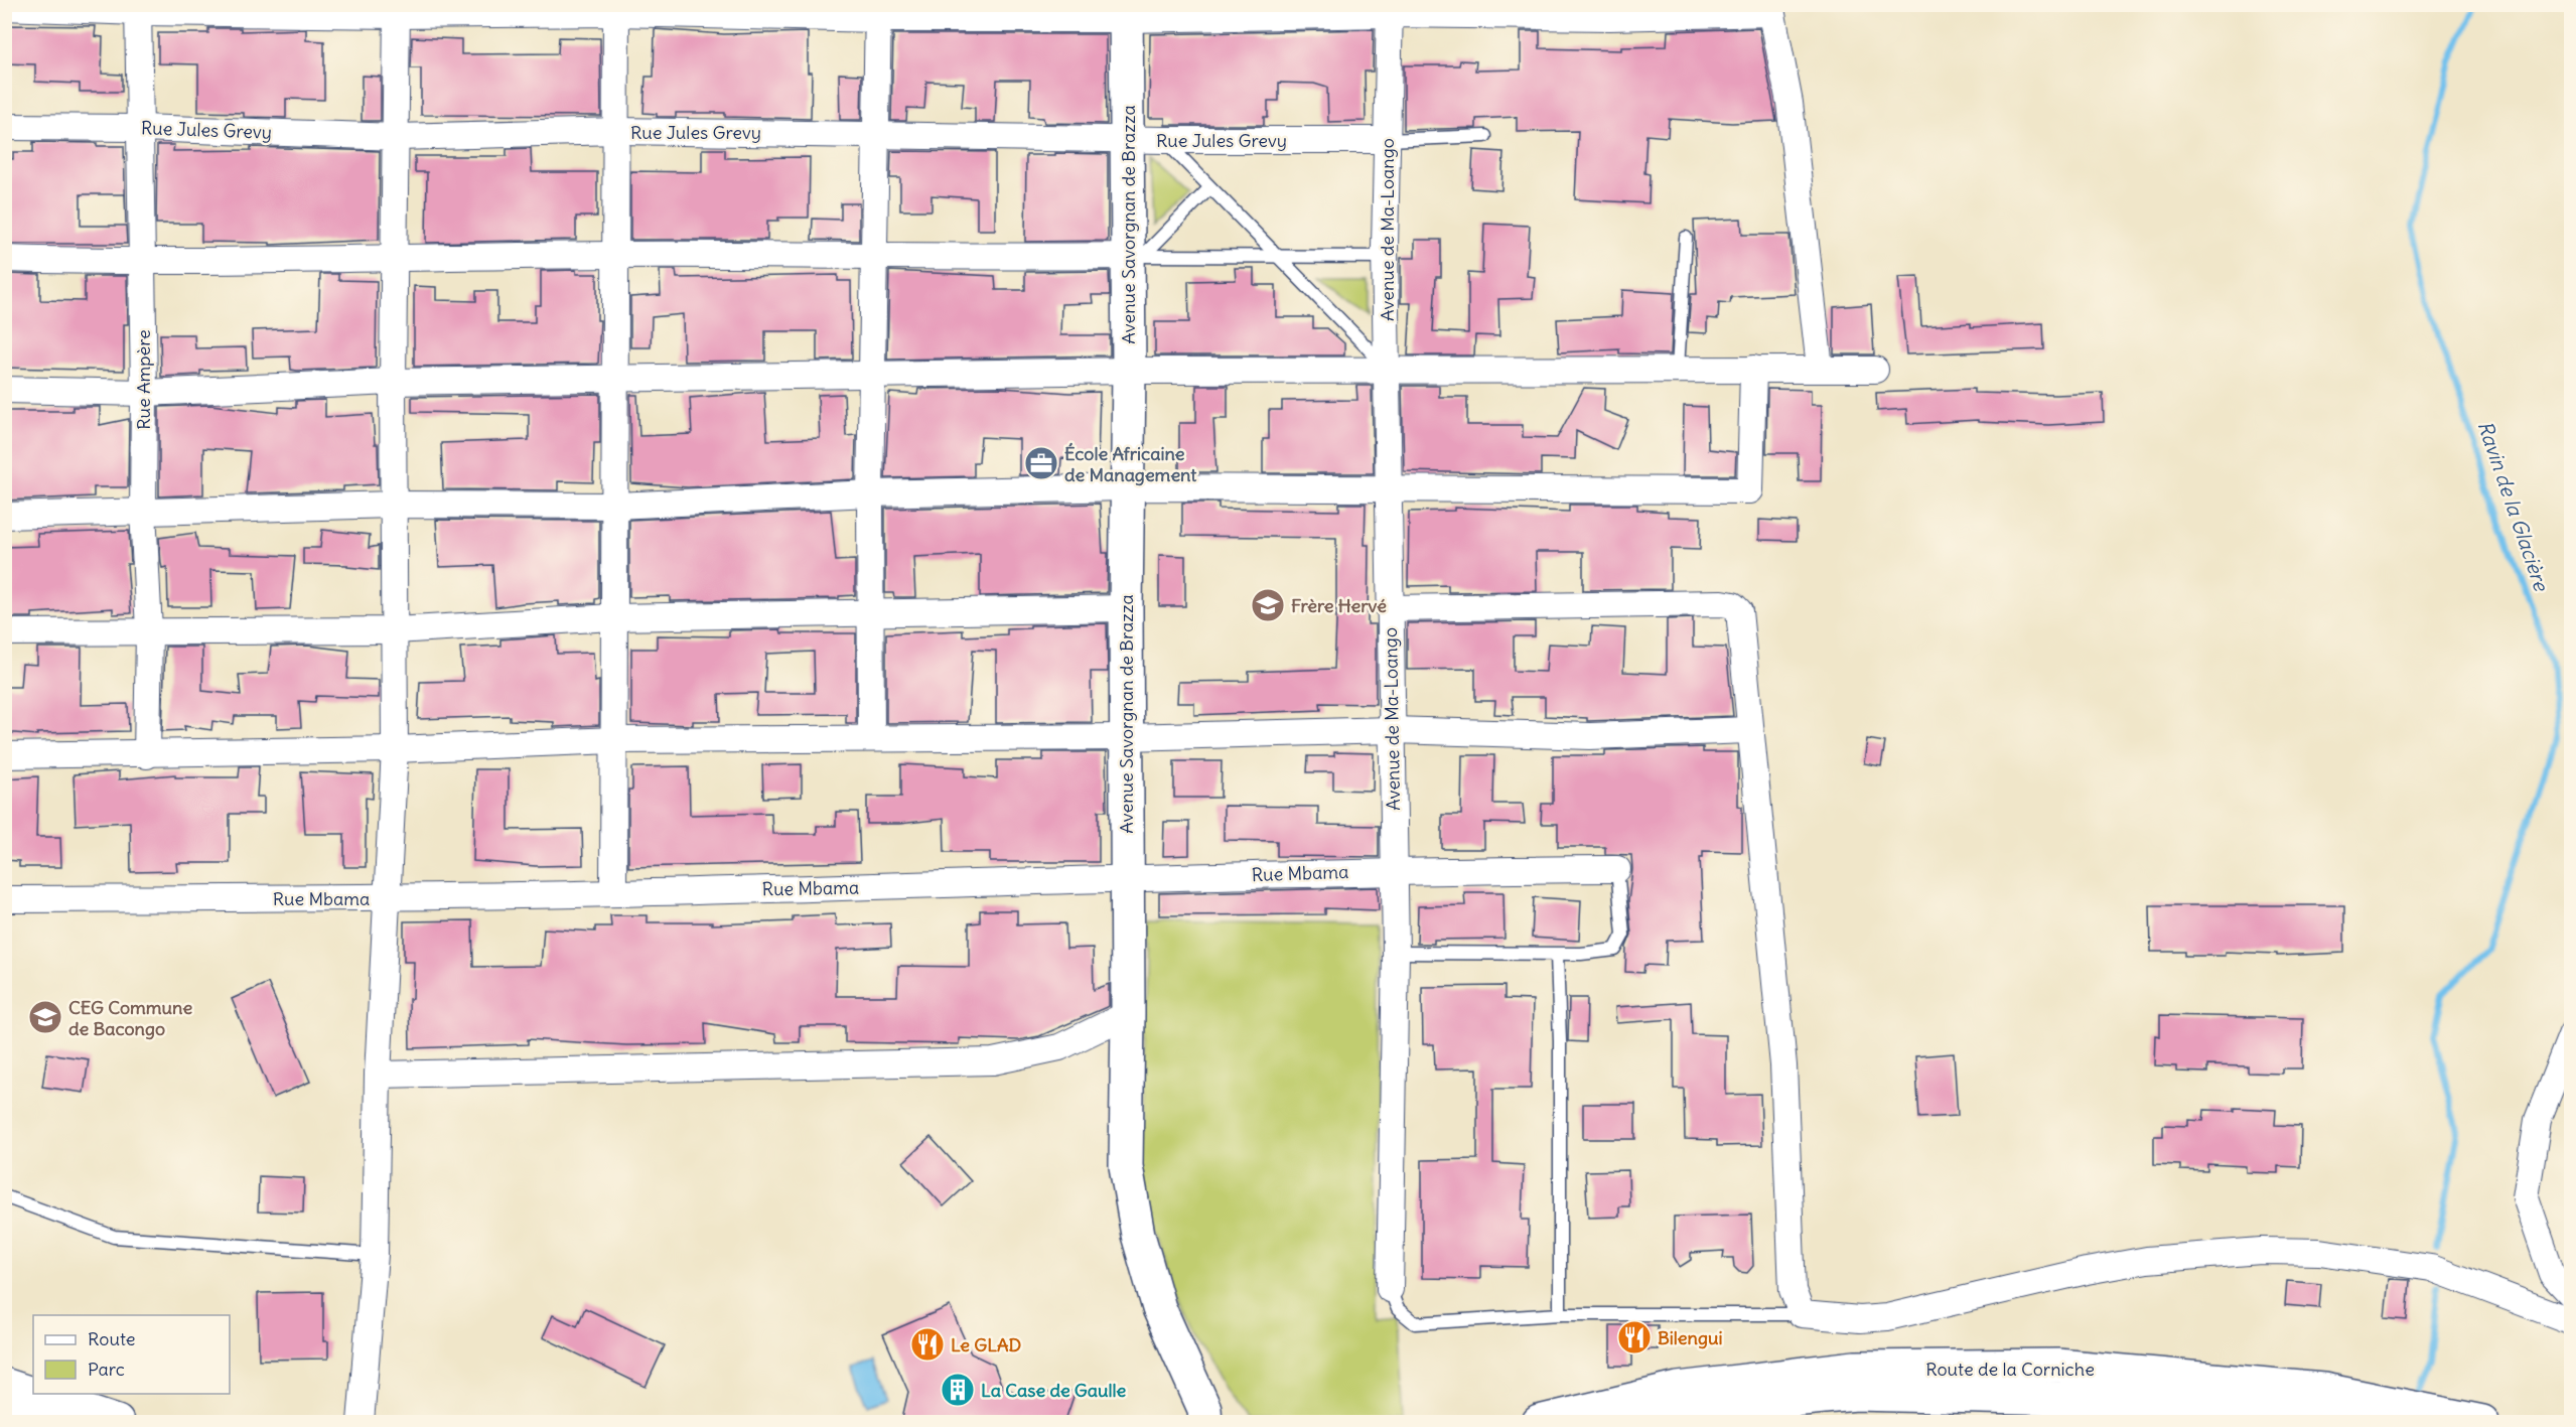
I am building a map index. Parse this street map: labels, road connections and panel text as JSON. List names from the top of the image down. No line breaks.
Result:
{"streets":{"main road":["Avenue Savorgnan de Brazza","Route de la Corniche"],"street":["Rue Jules Grevy","Avenue de Ma-Loango","Rue Ampère","Rue Mbama"]},"crossings":[["Rue Jules Grevy","Avenue Savorgnan de Brazza"],["Rue Jules Grevy","Avenue de Ma-Loango"],["Rue Jules Grevy","Rue Ampère"],["Avenue Savorgnan de Brazza","Rue Mbama"],["Avenue de Ma-Loango","Rue Mbama"]],"water":["Ravin de la Glacière"],"places":{"office":["École Africaine de Management"],"school or university":["Frère Hervé","CEG Commune de Bacongo"],"restaurant":["Bilengui","Le GLAD"],"building":["La Case de Gaulle"]},"legend":["Route","Parc"]}
